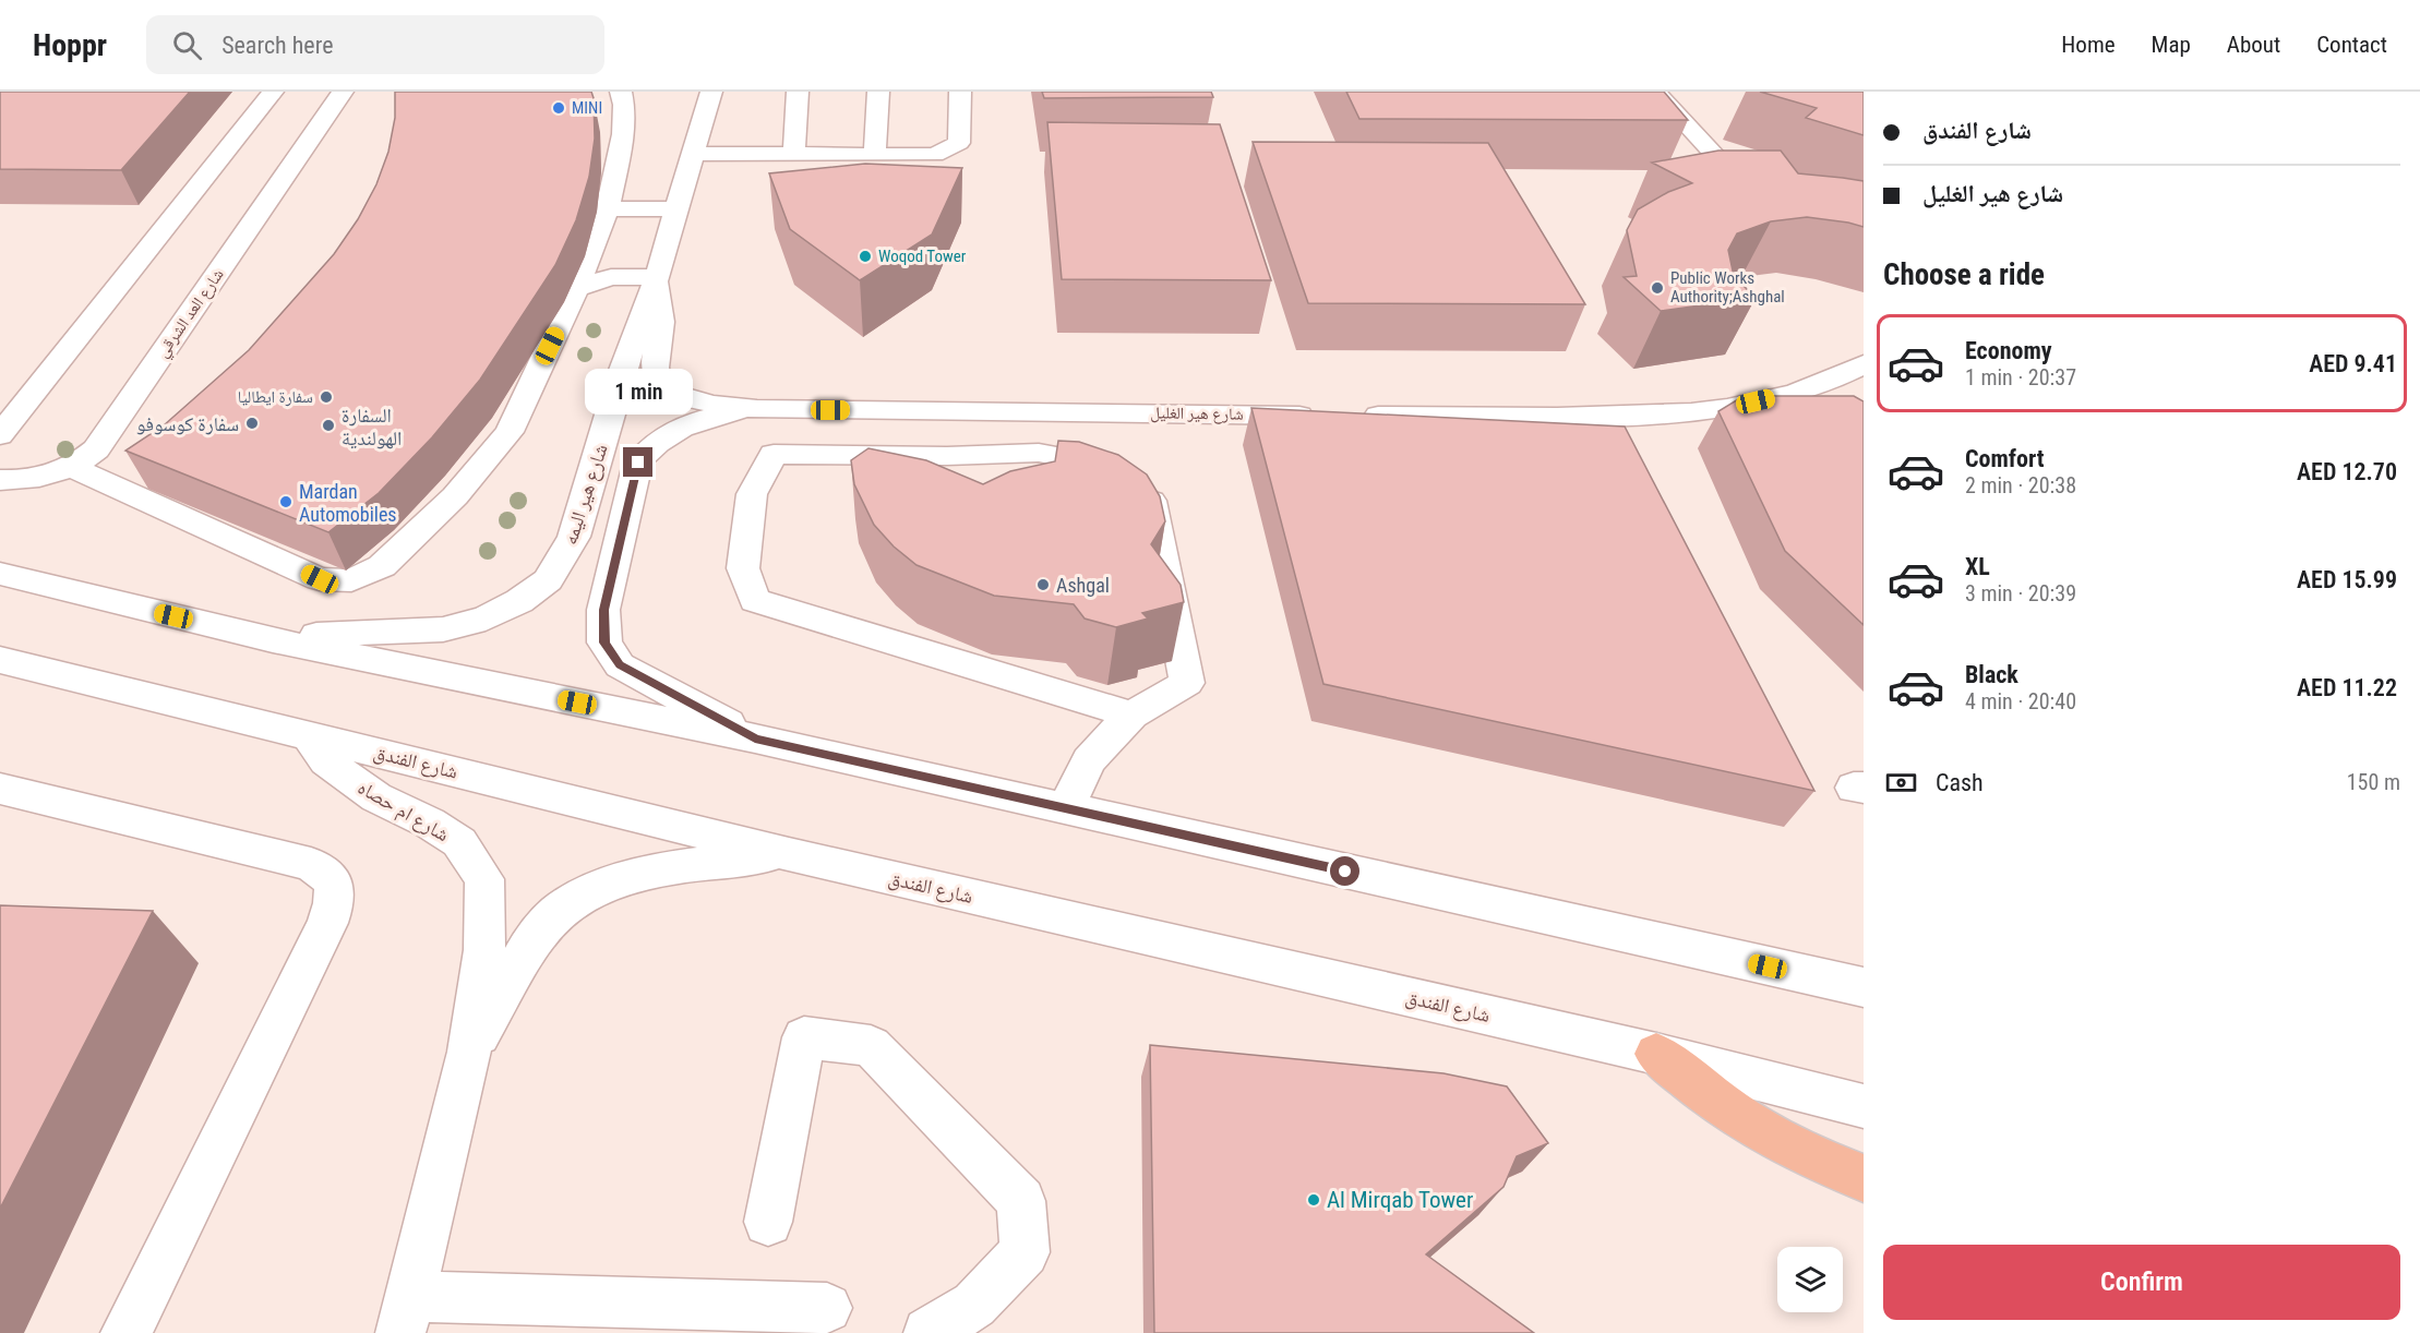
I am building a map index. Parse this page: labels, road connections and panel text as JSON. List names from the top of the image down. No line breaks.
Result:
{"streets":{"street":["شارع العد الشرقي","شارع هير الغليل","شارع هير اليمه","شارع الفندق","شارع ام حصاه"]},"crossings":[["شارع هير الغليل","شارع هير اليمه"],["شارع الفندق","شارع ام حصاه"]],"places":["MINI","Woqod Tower","Public Works Authority;Ashghal","سفارة ايطاليا","سفارة كوسوفو","السفارة الهولندية","Mardan Automobiles","Ashgal","Al Mirqab Tower"],"page":{"header":"Hoppr","search":"Search here","nav":["Home","Map","About","Contact"],"banner":["شارع الفندق","شارع هير الغليل"],"heading":"Choose a ride","list":[{"name":"Economy","note":"1 min · 20:37","value":"AED 9.41"},{"name":"Comfort","note":"2 min · 20:38","value":"AED 12.70"},{"name":"XL","note":"3 min · 20:39","value":"AED 15.99"},{"name":"Black","note":"4 min · 20:40","value":"AED 11.22"}],"bubble":"1 min","pay":["Cash","150 m"],"buttons":"Confirm"}}
